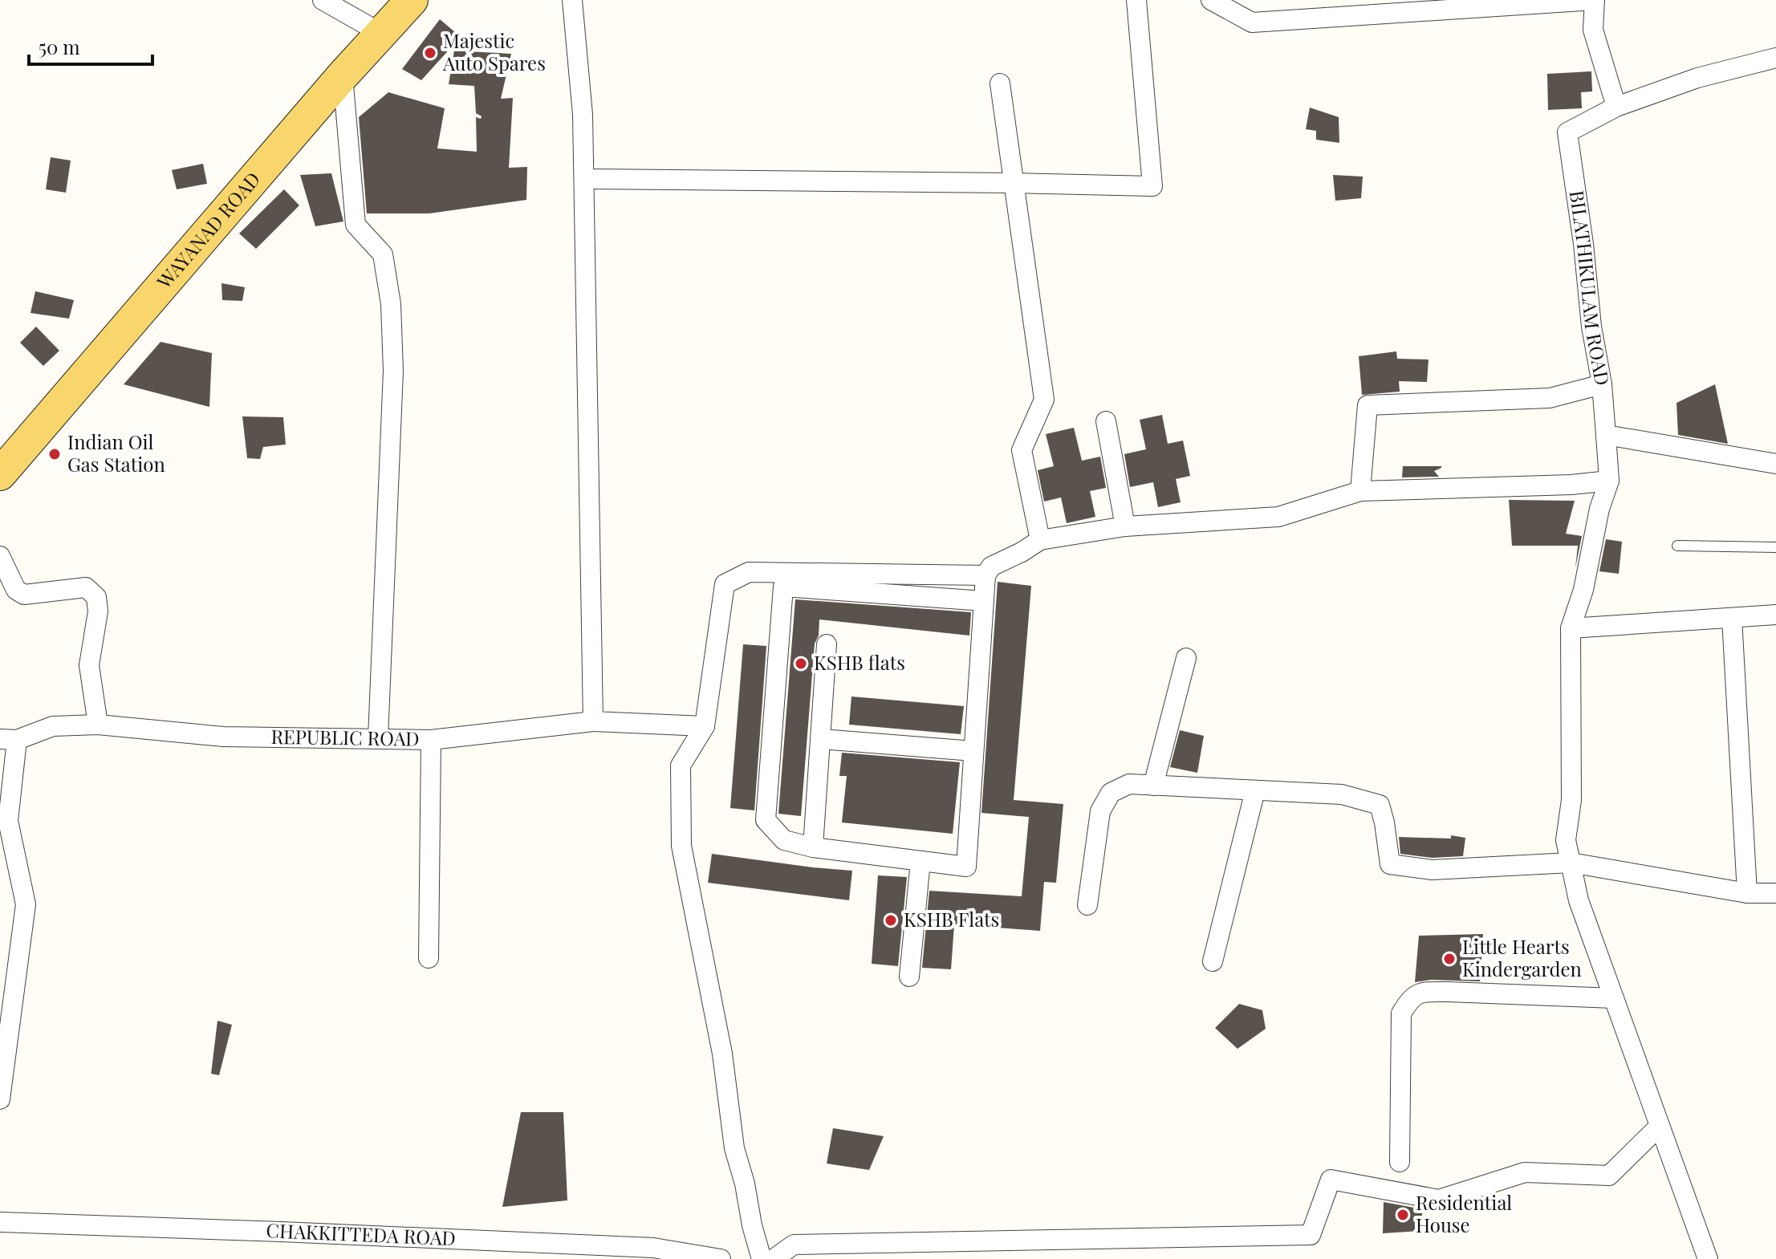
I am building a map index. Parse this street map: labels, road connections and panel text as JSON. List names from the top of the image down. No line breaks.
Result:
{"streets":{"main road":["WAYANAD ROAD"],"street":["BILATHIKULAM ROAD","REPUBLIC ROAD","CHAKKITTEDA ROAD"]},"places":["Majestic Auto Spares","Indian Oil Gas Station","KSHB flats","KSHB Flats","Little Hearts Kindergarden","Residential House"],"scale_bar":"50 m"}
